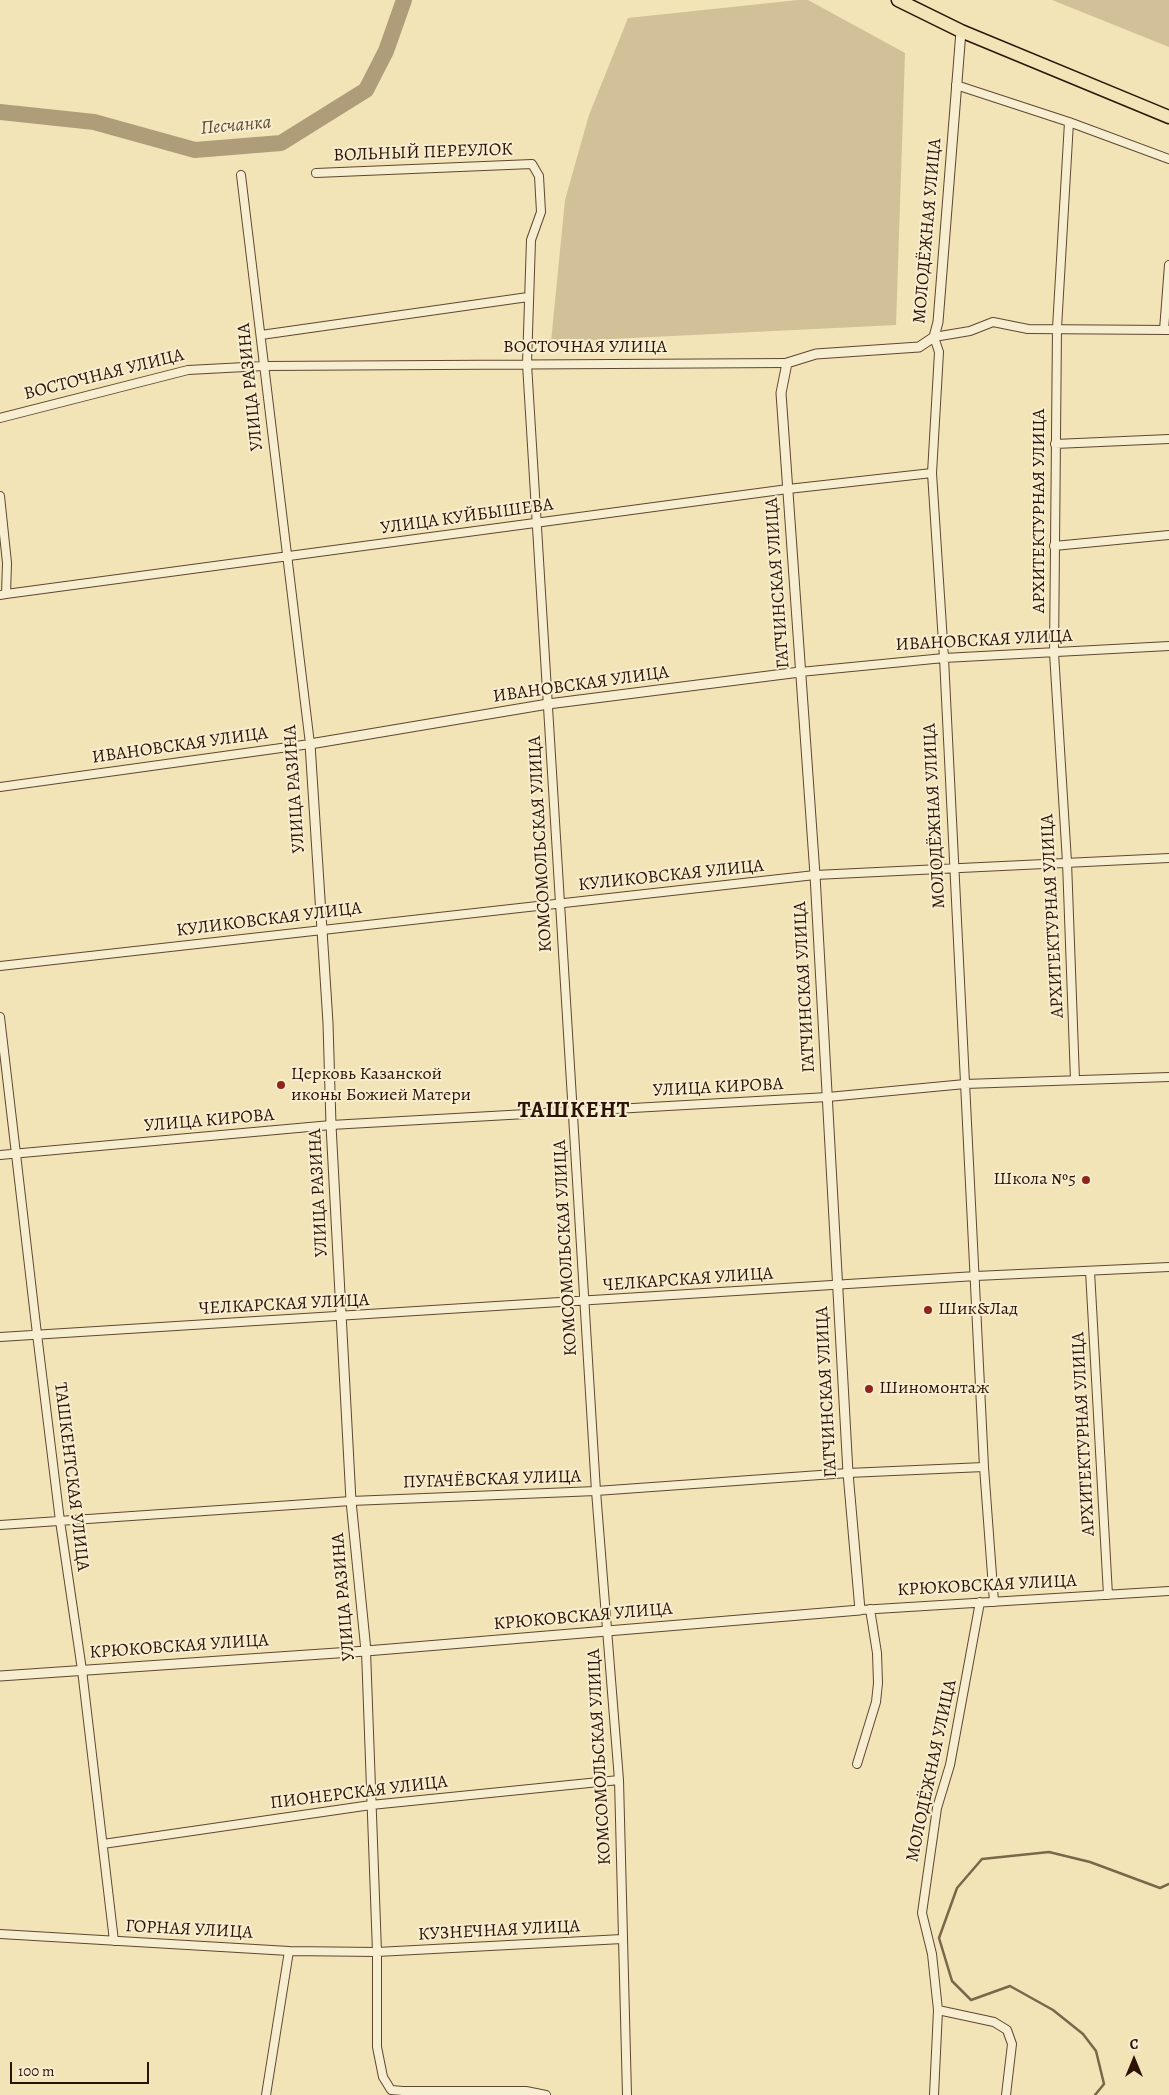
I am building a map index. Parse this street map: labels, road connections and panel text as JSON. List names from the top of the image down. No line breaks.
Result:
{"streets":{"street":["ВОЛЬНЫЙ ПЕРЕУЛОК","МОЛОДЁЖНАЯ УЛИЦА","ВОСТОЧНАЯ УЛИЦА","УЛИЦА РАЗИНА","АРХИТЕКТУРНАЯ УЛИЦА","УЛИЦА КУЙБЫШЕВА","ГАТЧИНСКАЯ УЛИЦА","ИВАНОВСКАЯ УЛИЦА","КОМСОМОЛЬСКАЯ УЛИЦА","КУЛИКОВСКАЯ УЛИЦА","УЛИЦА КИРОВА","ЧЕЛКАРСКАЯ УЛИЦА","ТАШКЕНТСКАЯ УЛИЦА","ПУГАЧЁВСКАЯ УЛИЦА","КРЮКОВСКАЯ УЛИЦА","ПИОНЕРСКАЯ УЛИЦА","ГОРНАЯ УЛИЦА","КУЗНЕЧНАЯ УЛИЦА"]},"crossings":[["ВОЛЬНЫЙ ПЕРЕУЛОК","КОМСОМОЛЬСКАЯ УЛИЦА"],["МОЛОДЁЖНАЯ УЛИЦА","ВОСТОЧНАЯ УЛИЦА"],["МОЛОДЁЖНАЯ УЛИЦА","УЛИЦА КУЙБЫШЕВА"],["МОЛОДЁЖНАЯ УЛИЦА","ИВАНОВСКАЯ УЛИЦА"],["МОЛОДЁЖНАЯ УЛИЦА","КУЛИКОВСКАЯ УЛИЦА"],["МОЛОДЁЖНАЯ УЛИЦА","УЛИЦА КИРОВА"],["МОЛОДЁЖНАЯ УЛИЦА","ЧЕЛКАРСКАЯ УЛИЦА"],["МОЛОДЁЖНАЯ УЛИЦА","ПУГАЧЁВСКАЯ УЛИЦА"],["МОЛОДЁЖНАЯ УЛИЦА","КРЮКОВСКАЯ УЛИЦА"],["ВОСТОЧНАЯ УЛИЦА","УЛИЦА РАЗИНА"],["ВОСТОЧНАЯ УЛИЦА","АРХИТЕКТУРНАЯ УЛИЦА"],["ВОСТОЧНАЯ УЛИЦА","ГАТЧИНСКАЯ УЛИЦА"],["ВОСТОЧНАЯ УЛИЦА","КОМСОМОЛЬСКАЯ УЛИЦА"],["УЛИЦА РАЗИНА","УЛИЦА КУЙБЫШЕВА"],["УЛИЦА РАЗИНА","ИВАНОВСКАЯ УЛИЦА"],["УЛИЦА РАЗИНА","КУЛИКОВСКАЯ УЛИЦА"],["УЛИЦА РАЗИНА","УЛИЦА КИРОВА"],["УЛИЦА РАЗИНА","ЧЕЛКАРСКАЯ УЛИЦА"],["УЛИЦА РАЗИНА","ПУГАЧЁВСКАЯ УЛИЦА"],["УЛИЦА РАЗИНА","КРЮКОВСКАЯ УЛИЦА"],["УЛИЦА РАЗИНА","ПИОНЕРСКАЯ УЛИЦА"],["УЛИЦА РАЗИНА","ГОРНАЯ УЛИЦА"],["УЛИЦА РАЗИНА","КУЗНЕЧНАЯ УЛИЦА"],["АРХИТЕКТУРНАЯ УЛИЦА","ИВАНОВСКАЯ УЛИЦА"],["АРХИТЕКТУРНАЯ УЛИЦА","КУЛИКОВСКАЯ УЛИЦА"],["АРХИТЕКТУРНАЯ УЛИЦА","УЛИЦА КИРОВА"],["АРХИТЕКТУРНАЯ УЛИЦА","ЧЕЛКАРСКАЯ УЛИЦА"],["АРХИТЕКТУРНАЯ УЛИЦА","КРЮКОВСКАЯ УЛИЦА"],["УЛИЦА КУЙБЫШЕВА","ГАТЧИНСКАЯ УЛИЦА"],["УЛИЦА КУЙБЫШЕВА","КОМСОМОЛЬСКАЯ УЛИЦА"],["ГАТЧИНСКАЯ УЛИЦА","ИВАНОВСКАЯ УЛИЦА"],["ГАТЧИНСКАЯ УЛИЦА","КУЛИКОВСКАЯ УЛИЦА"],["ГАТЧИНСКАЯ УЛИЦА","УЛИЦА КИРОВА"],["ГАТЧИНСКАЯ УЛИЦА","ЧЕЛКАРСКАЯ УЛИЦА"],["ГАТЧИНСКАЯ УЛИЦА","ПУГАЧЁВСКАЯ УЛИЦА"],["ГАТЧИНСКАЯ УЛИЦА","КРЮКОВСКАЯ УЛИЦА"],["ИВАНОВСКАЯ УЛИЦА","КОМСОМОЛЬСКАЯ УЛИЦА"],["КОМСОМОЛЬСКАЯ УЛИЦА","КУЛИКОВСКАЯ УЛИЦА"],["КОМСОМОЛЬСКАЯ УЛИЦА","УЛИЦА КИРОВА"],["КОМСОМОЛЬСКАЯ УЛИЦА","ЧЕЛКАРСКАЯ УЛИЦА"],["КОМСОМОЛЬСКАЯ УЛИЦА","ПУГАЧЁВСКАЯ УЛИЦА"],["КОМСОМОЛЬСКАЯ УЛИЦА","КРЮКОВСКАЯ УЛИЦА"],["КОМСОМОЛЬСКАЯ УЛИЦА","ПИОНЕРСКАЯ УЛИЦА"],["КОМСОМОЛЬСКАЯ УЛИЦА","КУЗНЕЧНАЯ УЛИЦА"],["УЛИЦА КИРОВА","ТАШКЕНТСКАЯ УЛИЦА"],["ЧЕЛКАРСКАЯ УЛИЦА","ТАШКЕНТСКАЯ УЛИЦА"],["ТАШКЕНТСКАЯ УЛИЦА","ПУГАЧЁВСКАЯ УЛИЦА"],["ТАШКЕНТСКАЯ УЛИЦА","КРЮКОВСКАЯ УЛИЦА"],["ТАШКЕНТСКАЯ УЛИЦА","ПИОНЕРСКАЯ УЛИЦА"],["ТАШКЕНТСКАЯ УЛИЦА","ГОРНАЯ УЛИЦА"],["ГОРНАЯ УЛИЦА","КУЗНЕЧНАЯ УЛИЦА"]],"districts":["ТАШКЕНТ"],"water":["Песчанка"],"places":["Церковь Казанской иконы Божией Матери","Школа №5","Шик&Лад","Шиномонтаж"],"scale_bar":"100 m","north":"top"}
